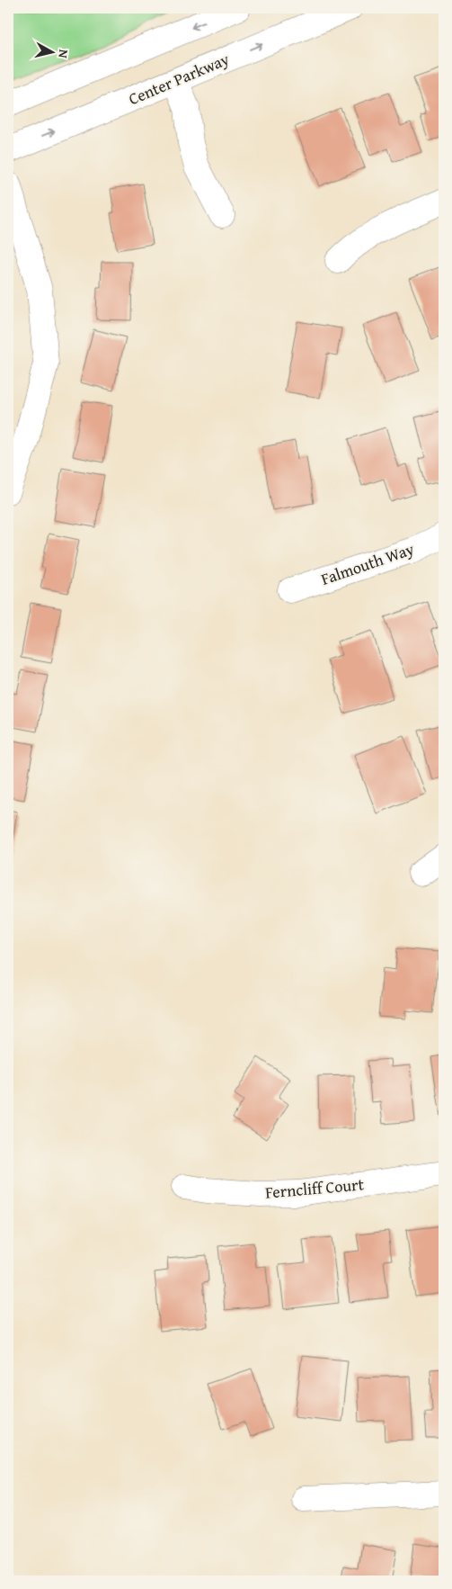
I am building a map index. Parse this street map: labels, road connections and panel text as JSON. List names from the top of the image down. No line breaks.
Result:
{"streets":{"street":["Center Parkway","Falmouth Way","Ferncliff Court"]},"north":"right"}
